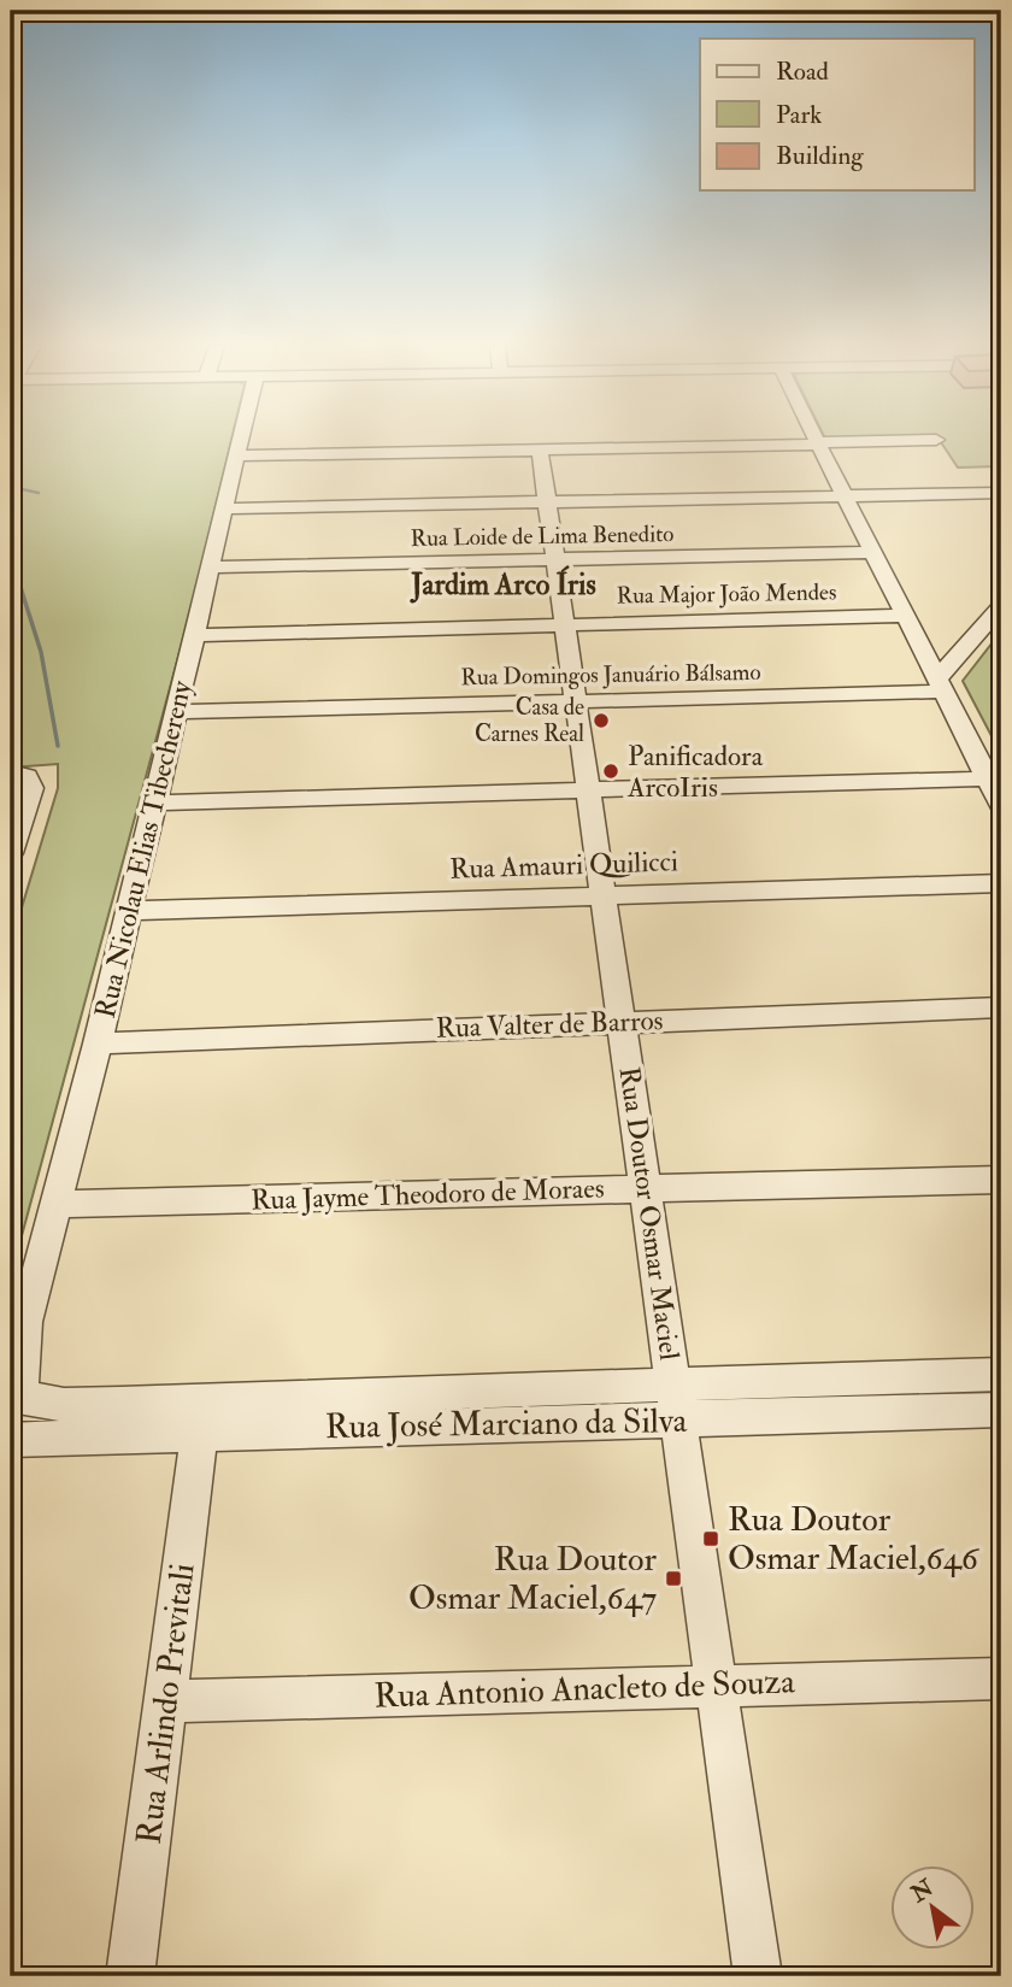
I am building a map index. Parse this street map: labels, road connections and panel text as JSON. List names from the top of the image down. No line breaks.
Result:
{"streets":{"street":["Rua Loide de Lima Benedito","Rua Major João Mendes","Rua Domingos Januário Bálsamo","Rua Nicolau Elias Tibechereny","Rua Amauri Quilicci","Rua Valter de Barros","Rua Jayme Theodoro de Moraes","Rua Doutor Osmar Maciel","Rua José Marciano da Silva","Rua Antonio Anacleto de Souza","Rua Arlindo Previtali"]},"crossings":[["Rua Loide de Lima Benedito","Rua Nicolau Elias Tibechereny"],["Rua Loide de Lima Benedito","Rua Doutor Osmar Maciel"],["Rua Major João Mendes","Rua Nicolau Elias Tibechereny"],["Rua Major João Mendes","Rua Doutor Osmar Maciel"],["Rua Domingos Januário Bálsamo","Rua Nicolau Elias Tibechereny"],["Rua Domingos Januário Bálsamo","Rua Doutor Osmar Maciel"],["Rua Nicolau Elias Tibechereny","Rua Amauri Quilicci"],["Rua Nicolau Elias Tibechereny","Rua Valter de Barros"],["Rua Nicolau Elias Tibechereny","Rua Jayme Theodoro de Moraes"],["Rua Nicolau Elias Tibechereny","Rua José Marciano da Silva"],["Rua Amauri Quilicci","Rua Doutor Osmar Maciel"],["Rua Valter de Barros","Rua Doutor Osmar Maciel"],["Rua Jayme Theodoro de Moraes","Rua Doutor Osmar Maciel"],["Rua Doutor Osmar Maciel","Rua José Marciano da Silva"],["Rua Doutor Osmar Maciel","Rua Antonio Anacleto de Souza"],["Rua José Marciano da Silva","Rua Arlindo Previtali"],["Rua Antonio Anacleto de Souza","Rua Arlindo Previtali"]],"districts":["Jardim Arco Íris"],"places":{"other":["Casa de Carnes Real","Panificadora ArcoIris"],"transit":["Rua Doutor Osmar Maciel,646","Rua Doutor Osmar Maciel,647"]},"legend":["Road","Park","Building"],"north":"top left"}
